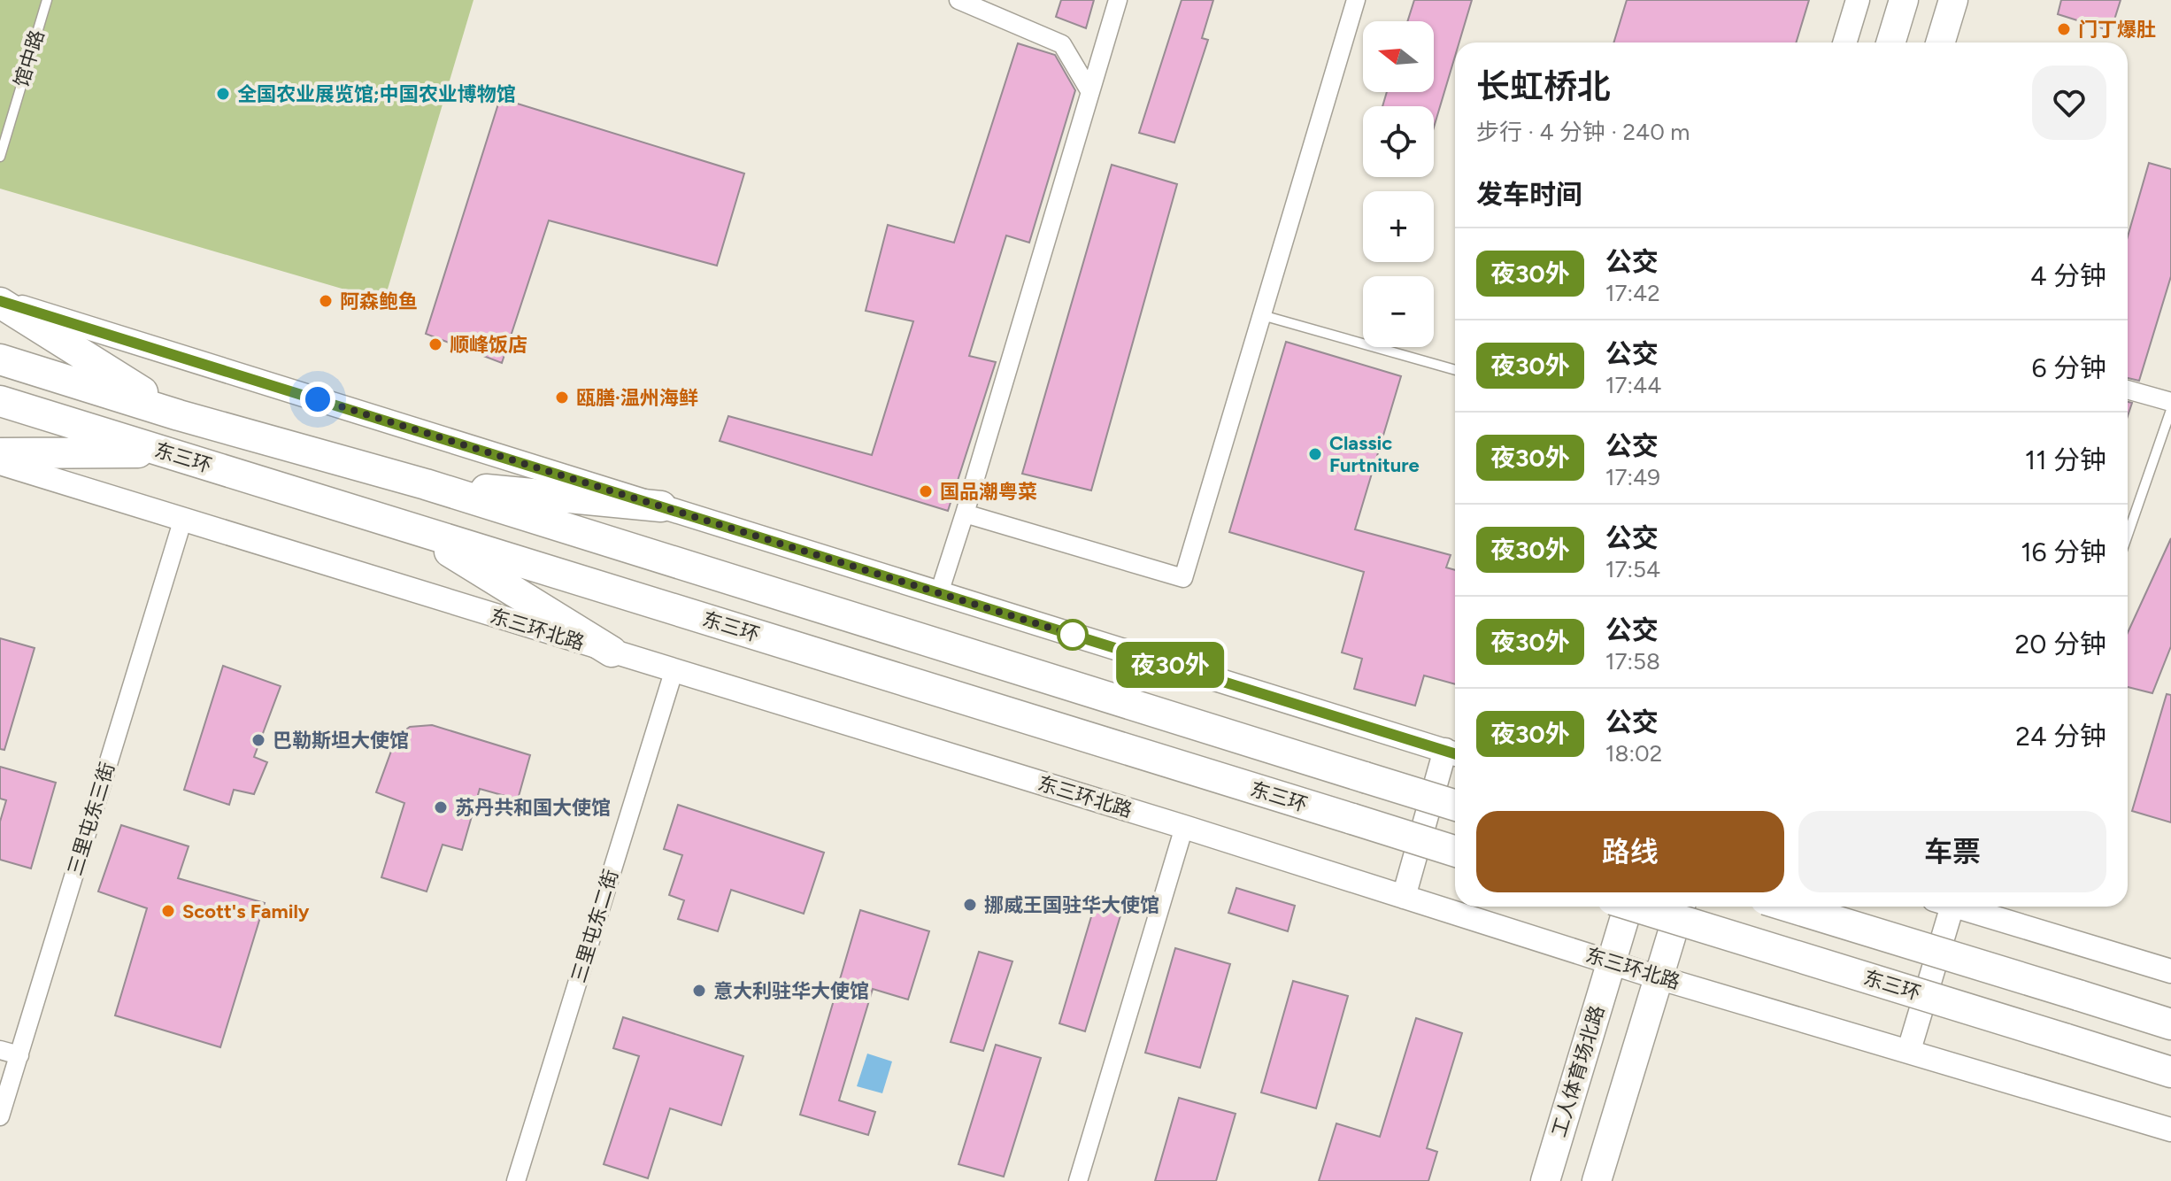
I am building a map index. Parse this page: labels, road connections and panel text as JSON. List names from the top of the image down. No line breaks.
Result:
{"streets":{"highway":["东三环"],"main road":["工人体育场北路"],"street":["东三环北路","三里屯东三街","三里屯东二街"],"lane":["馆中路"]},"crossings":[["东三环北路","三里屯东三街"],["东三环北路","三里屯东二街"],["东三环北路","工人体育场北路"]],"places":["门丁爆肚","全国农业展览馆;中国农业博物馆","阿森鲍鱼","顺峰饭店","瓯膳·温州海鲜","Classic Furtniture","国品潮粤菜","巴勒斯坦大使馆","苏丹共和国大使馆","挪威王国驻华大使馆","Scott's Family","意大利驻华大使馆"],"lines":["bus line 夜30外"],"north":"left","page":{"on_map":"夜30外","map_buttons":["+","−"],"heading":[["长虹桥北","步行 · 4 分钟 · 240 m"],"发车时间"],"list":[{"mark":"夜30外","name":"公交","note":"17:42","value":"4 分钟"},{"mark":"夜30外","name":"公交","note":"17:44","value":"6 分钟"},{"mark":"夜30外","name":"公交","note":"17:49","value":"11 分钟"},{"mark":"夜30外","name":"公交","note":"17:54","value":"16 分钟"},{"mark":"夜30外","name":"公交","note":"17:58","value":"20 分钟"},{"mark":"夜30外","name":"公交","note":"18:02","value":"24 分钟"}],"buttons":["路线","车票"]}}
